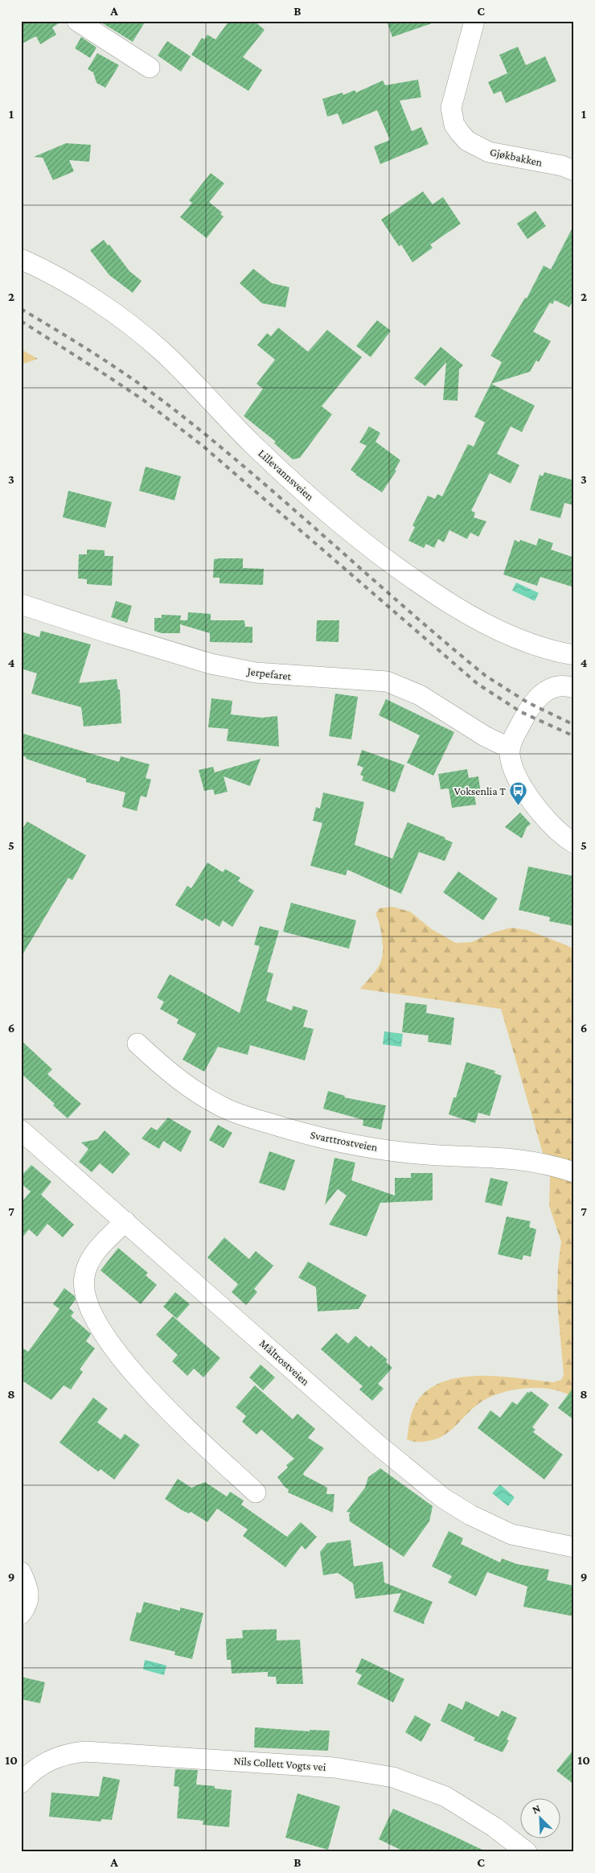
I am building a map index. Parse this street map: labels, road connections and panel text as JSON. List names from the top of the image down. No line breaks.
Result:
{"streets":{"street":["Gjøkbakken","Lillevannsveien","Jerpefaret","Svarttrostveien","Måltrostveien","Nils Collett Vogts vei"]},"places":{"bus stop":["Voksenlia T"]},"north":"top left","grid":{"columns":["A","B","C"],"rows":["1","2","3","4","5","6","7","8","9","10"]}}
